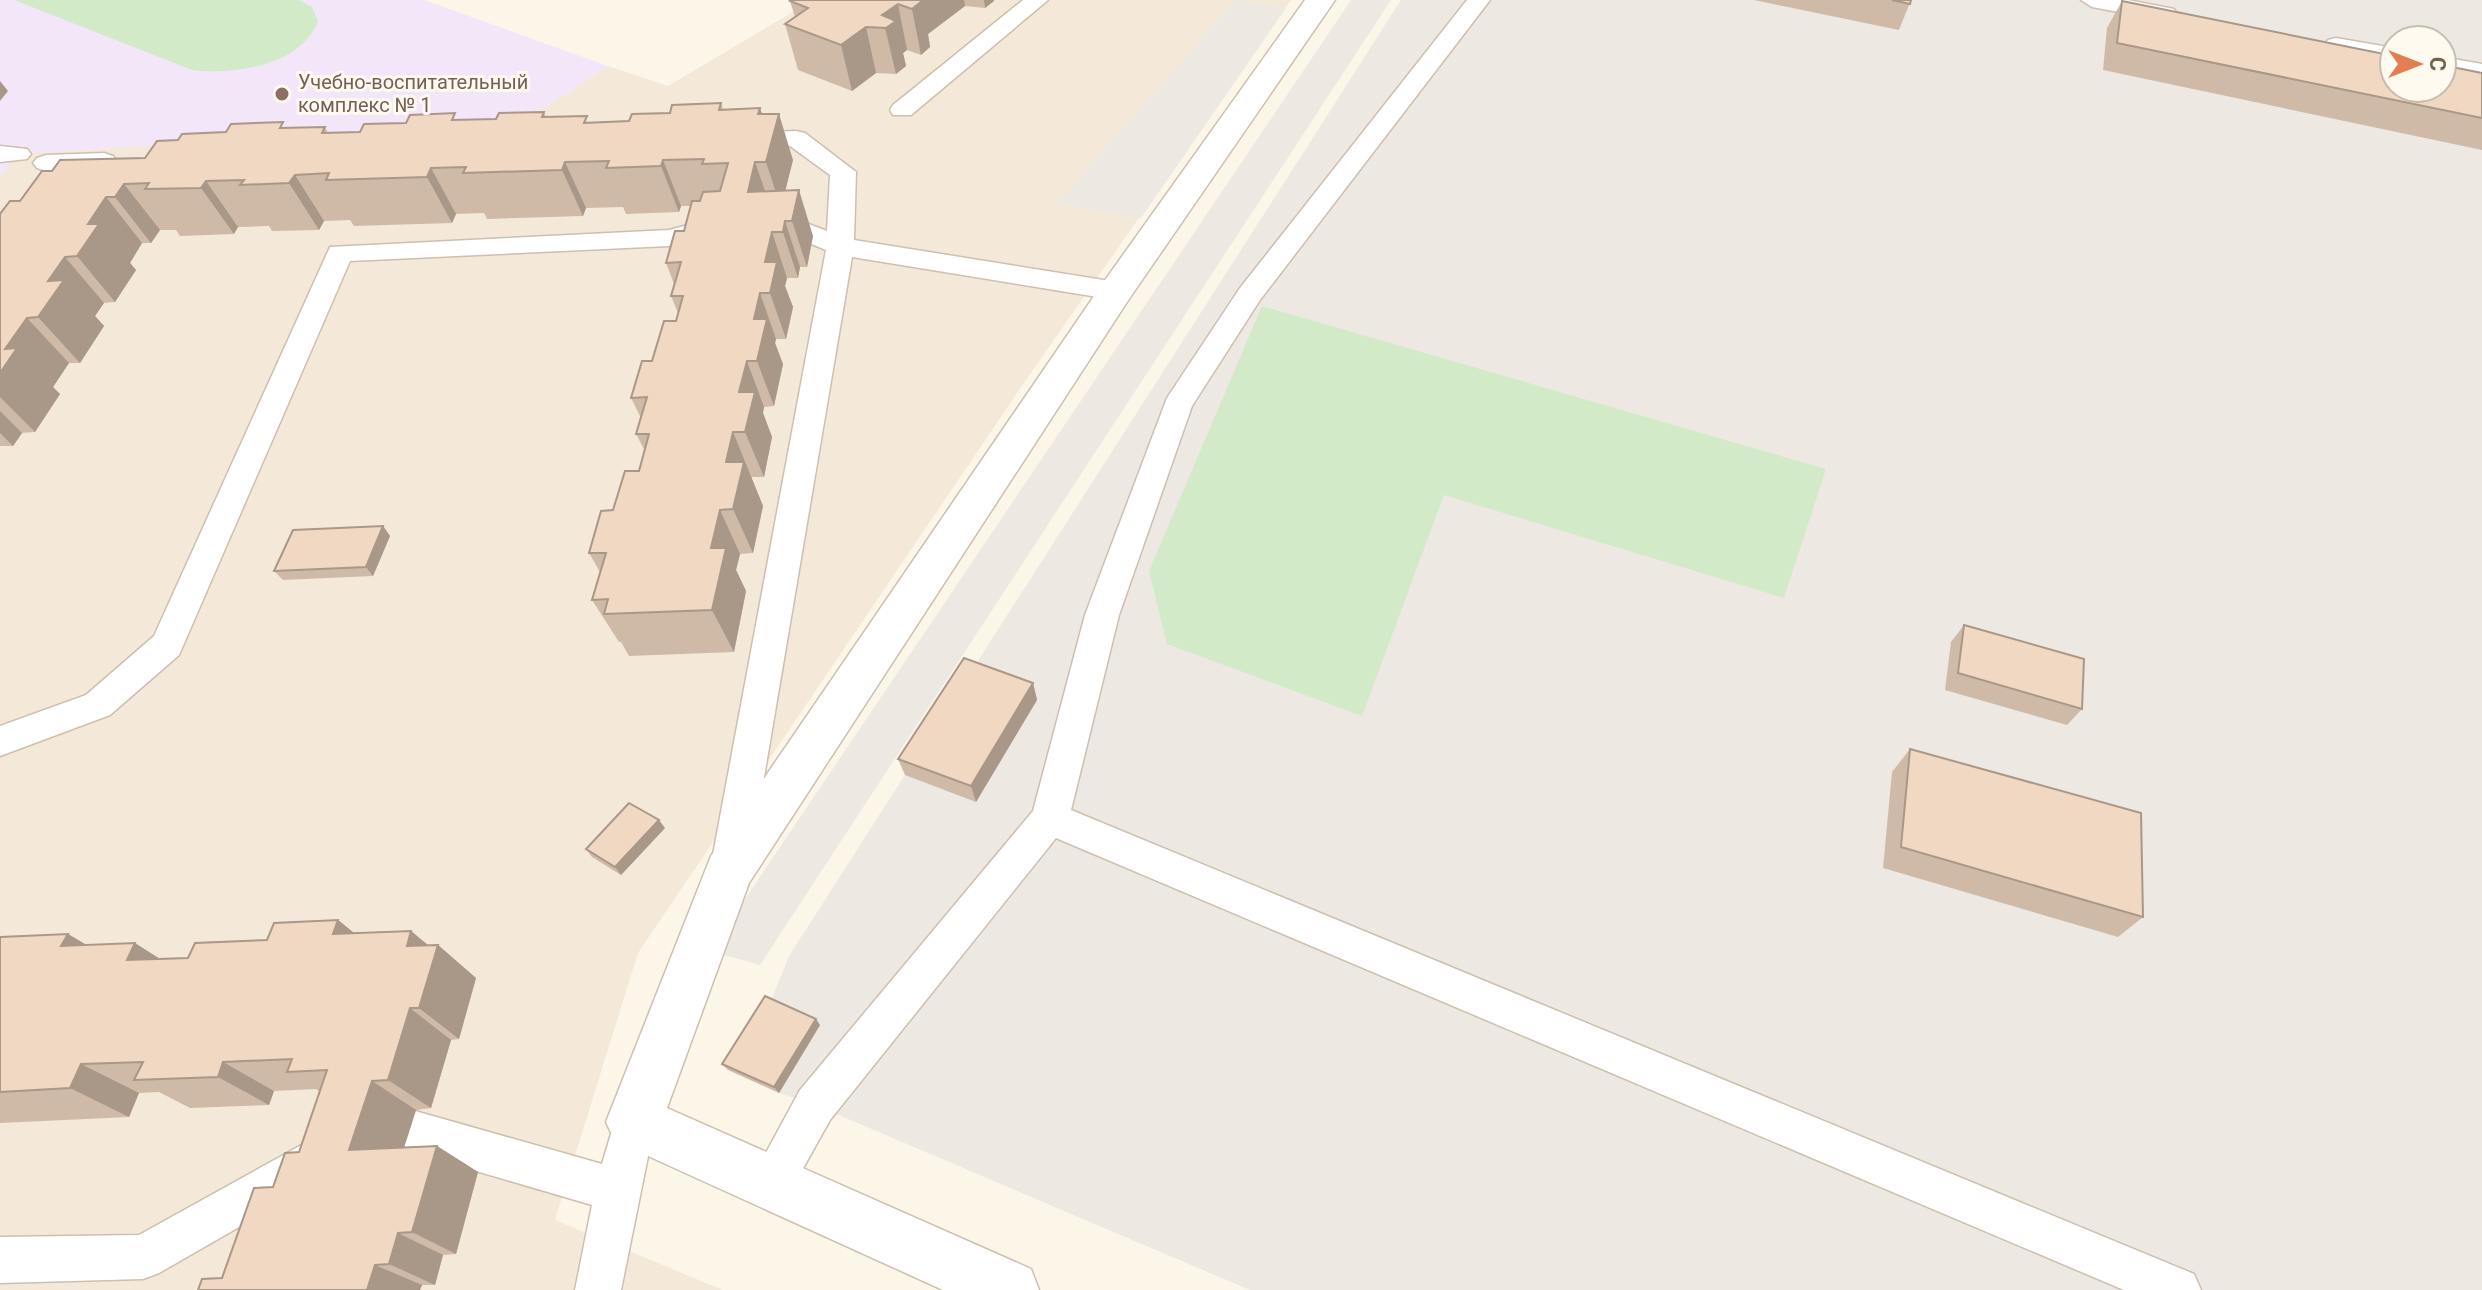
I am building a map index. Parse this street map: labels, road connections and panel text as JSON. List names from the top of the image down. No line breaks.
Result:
{"places":["Учебно-воспитательный комплекс № 1"],"north":"right"}
